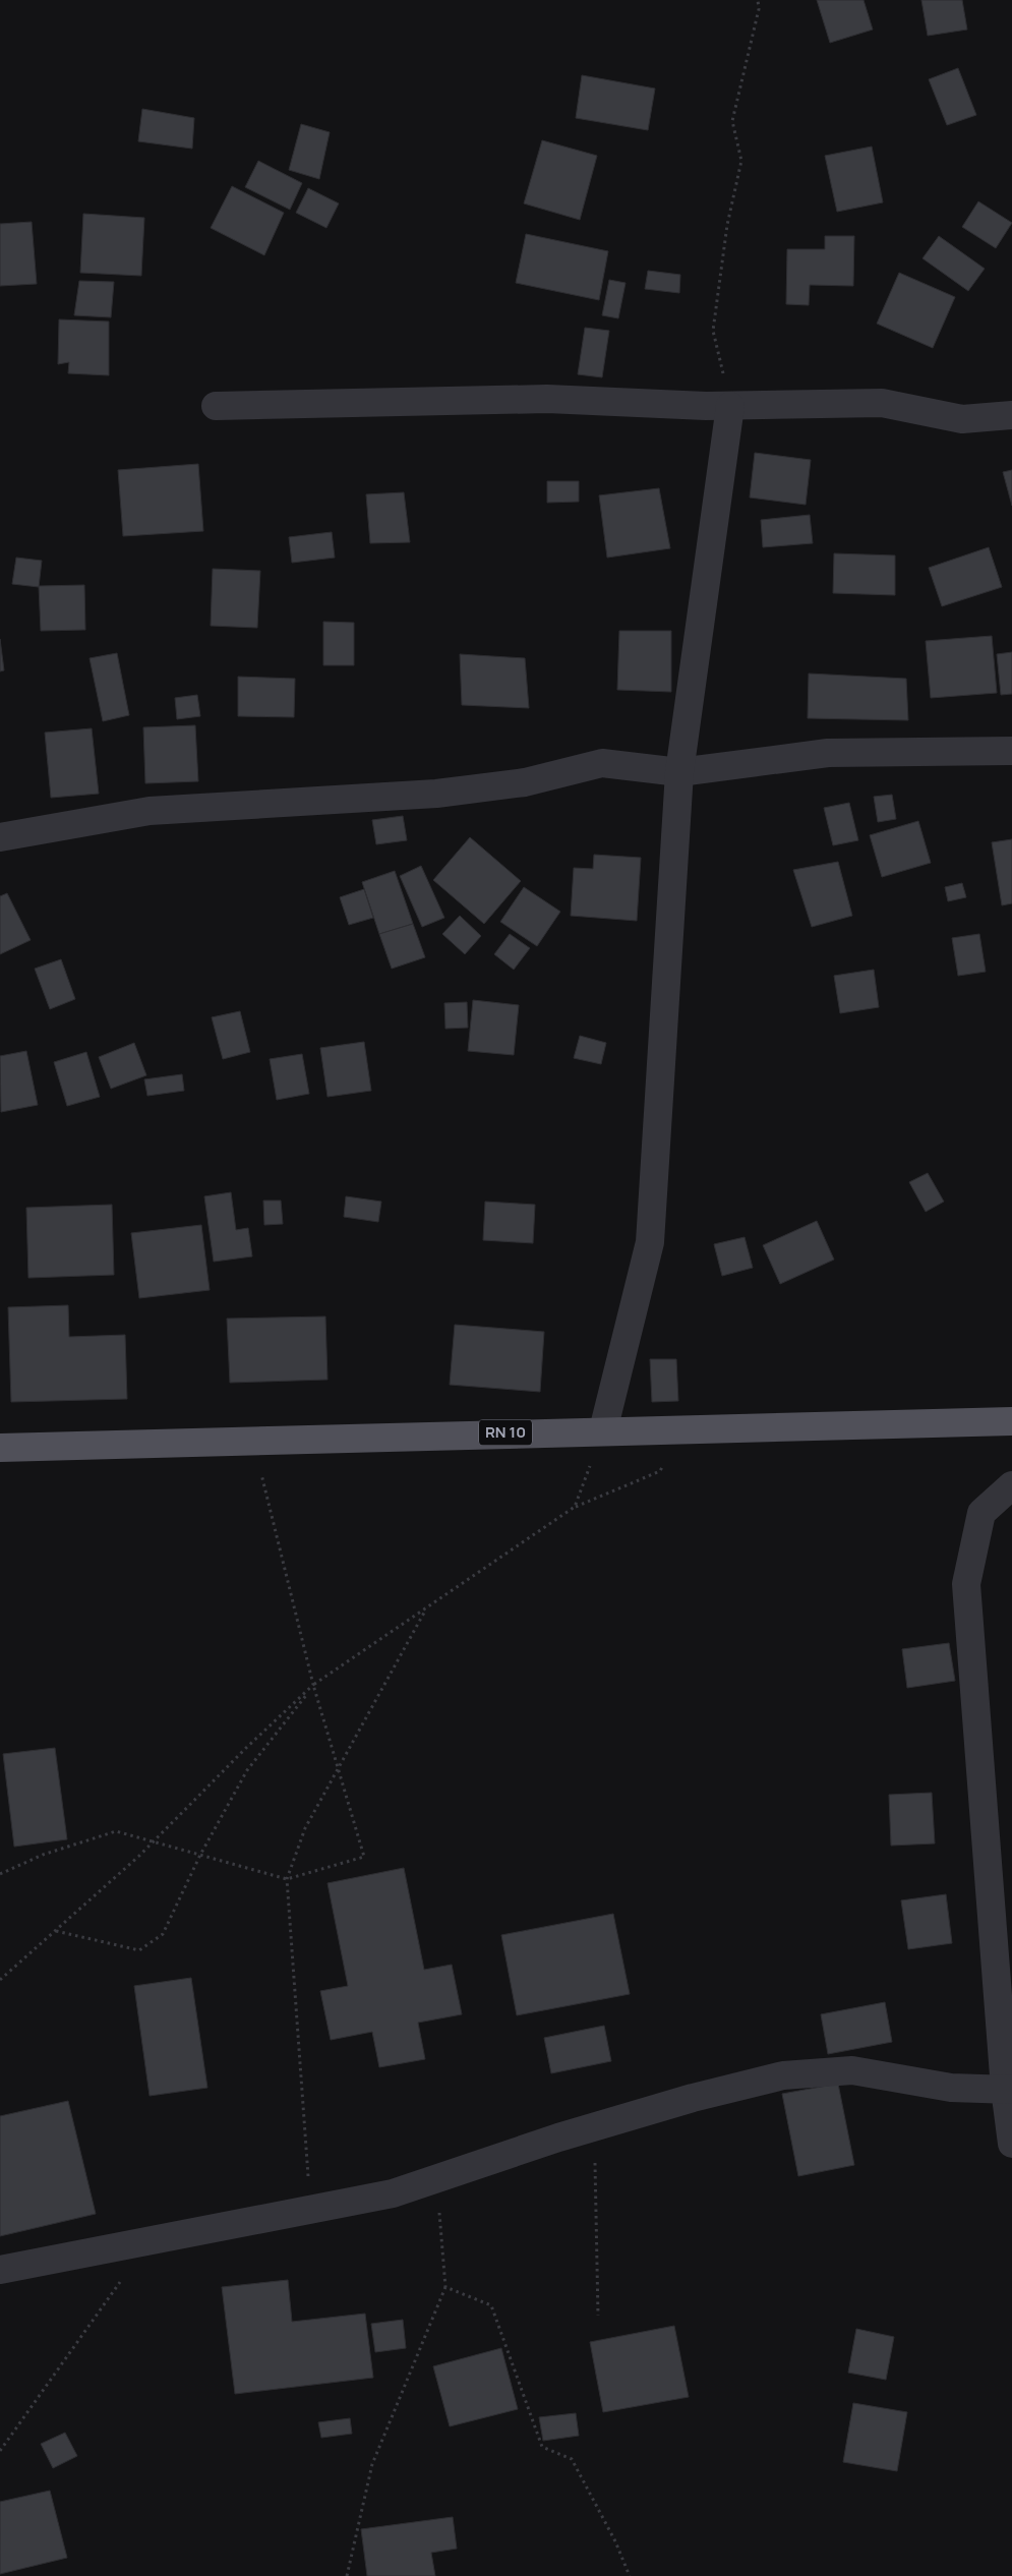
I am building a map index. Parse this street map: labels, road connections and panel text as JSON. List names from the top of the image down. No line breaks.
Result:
{"streets":{"main road":["RN 10"]}}
